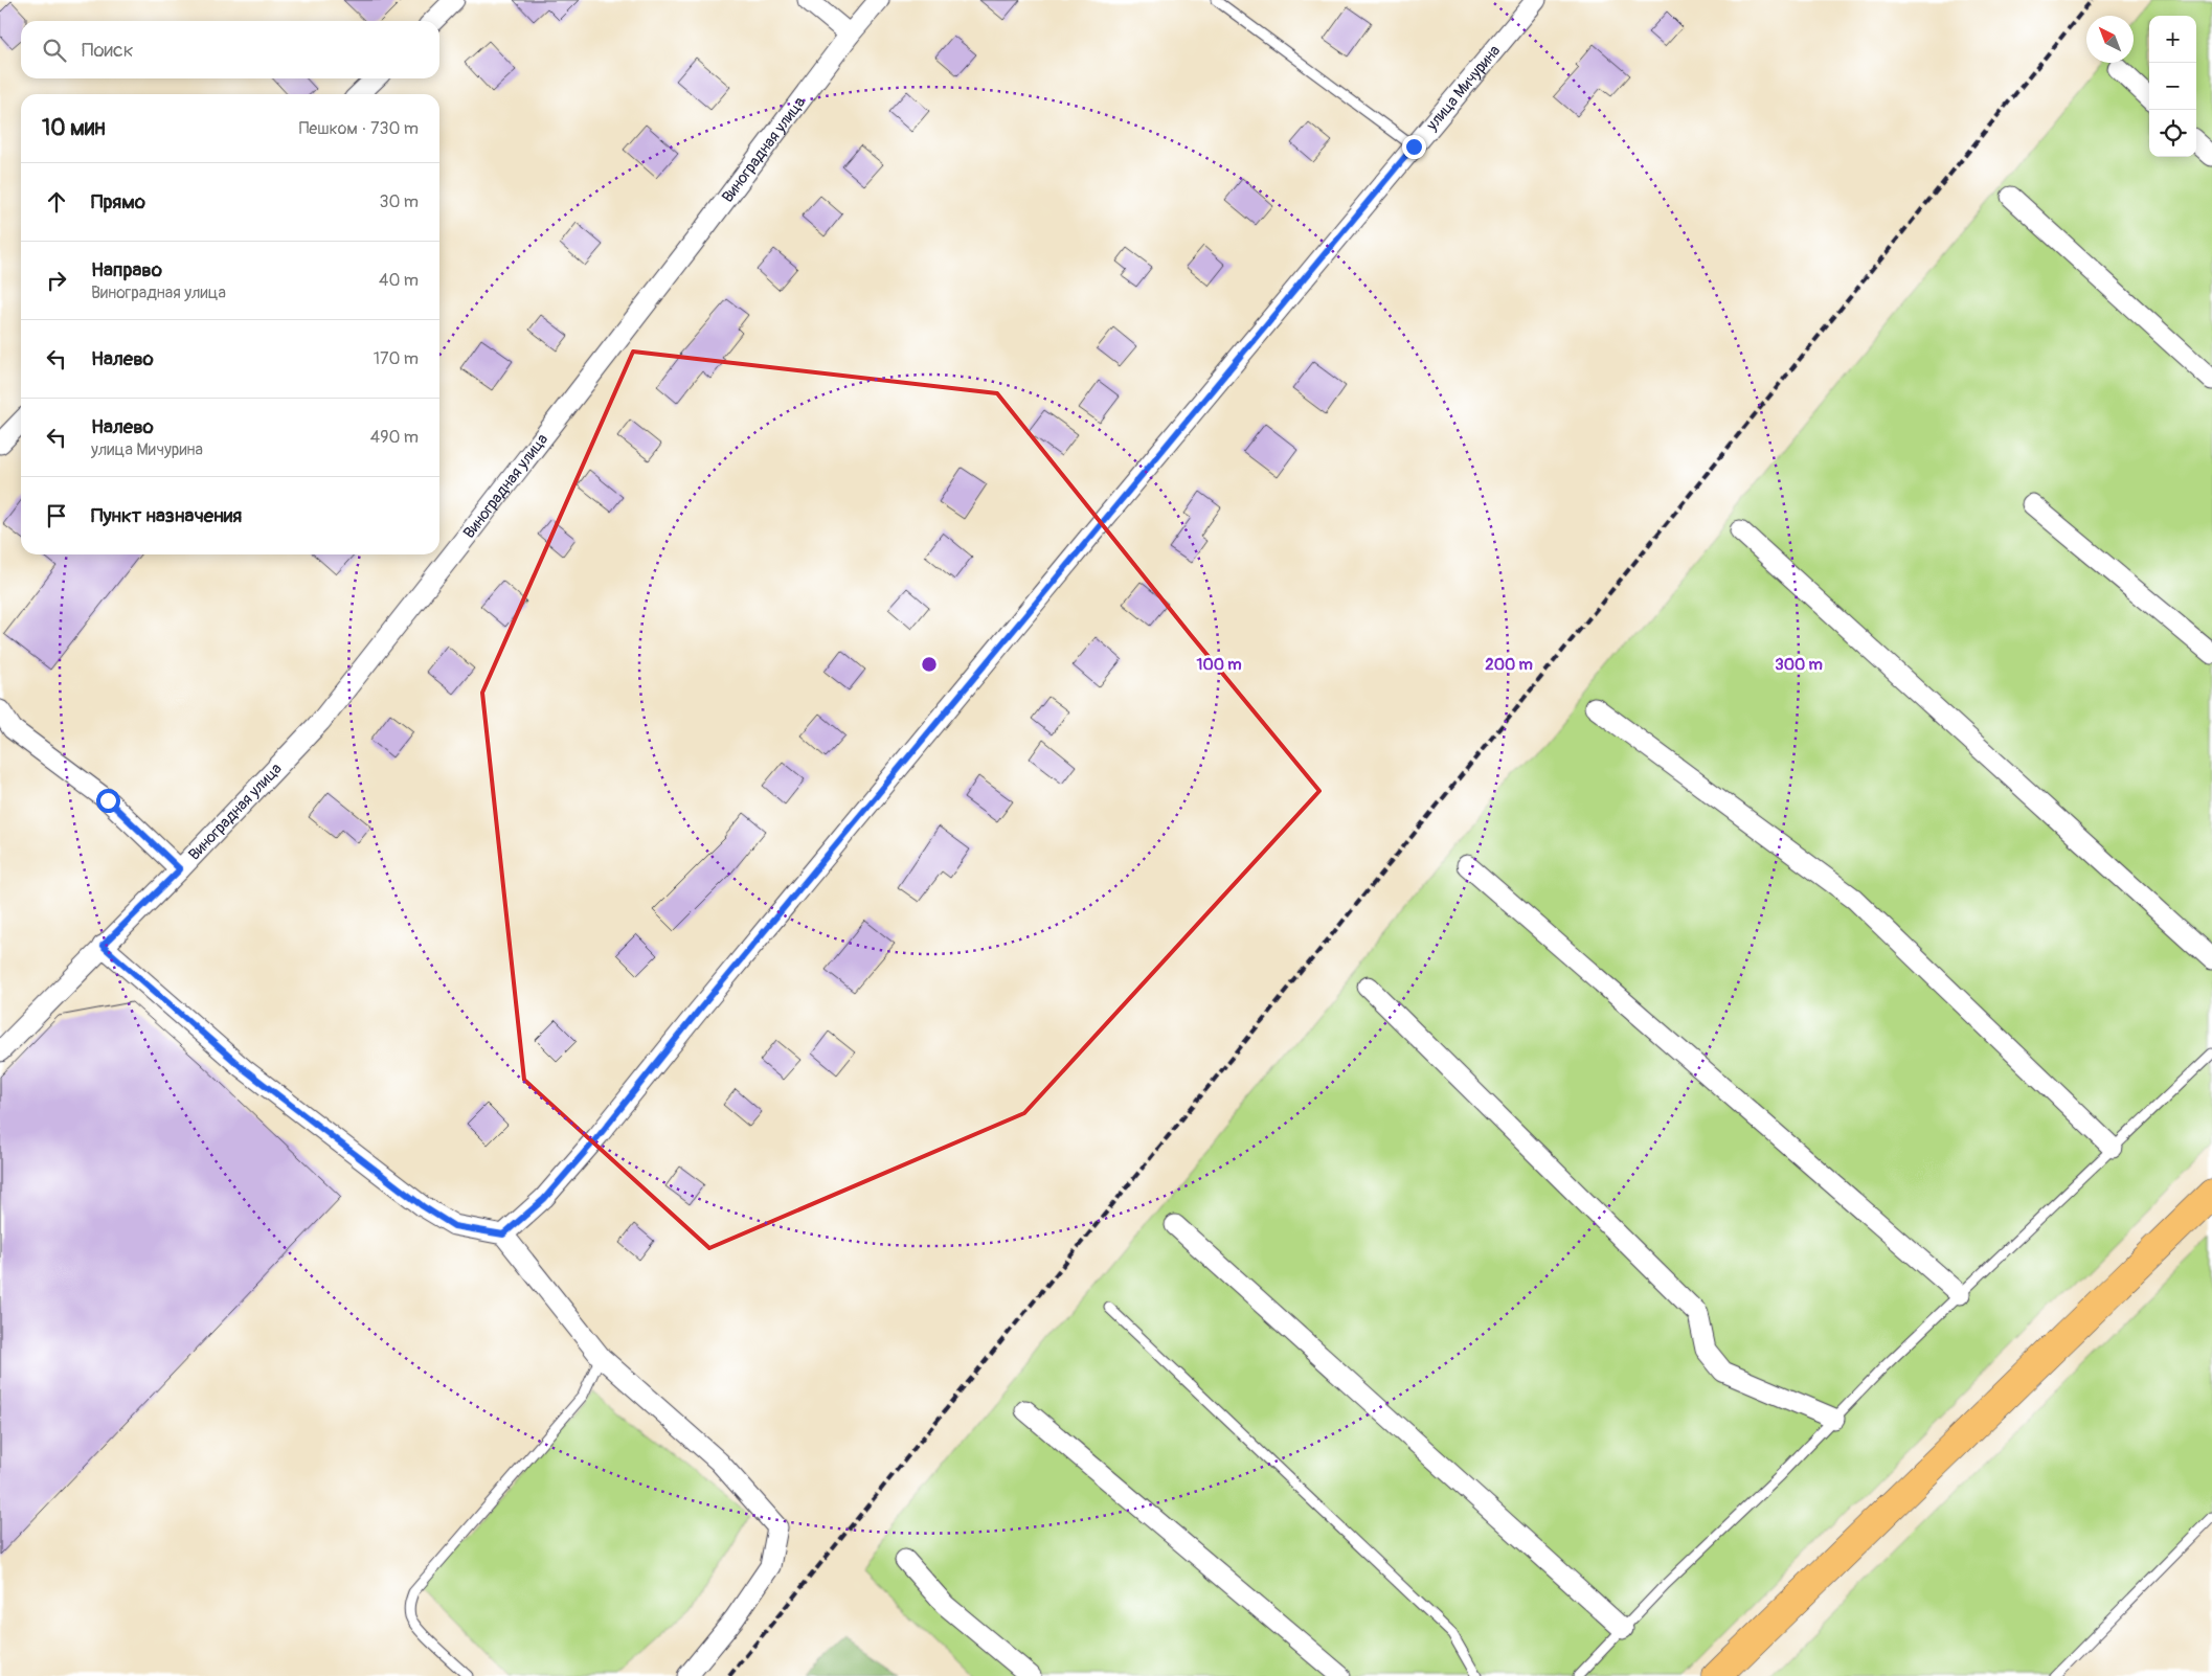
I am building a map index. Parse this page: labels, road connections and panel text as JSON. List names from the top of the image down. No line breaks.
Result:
{"streets":{"street":["улица Мичурина","Виноградная улица"]},"north":"top left","page":{"map_buttons":["+","−"],"search":"Поиск","heading":["10 мин","Пешком · 730 m"],"list":[["Прямо","30 m"],["Направо","Виноградная улица","40 m"],["Налево","170 m"],["Налево","улица Мичурина","490 m"],"Пункт назначения"]},"rings":["100 m","200 m","300 m"]}
